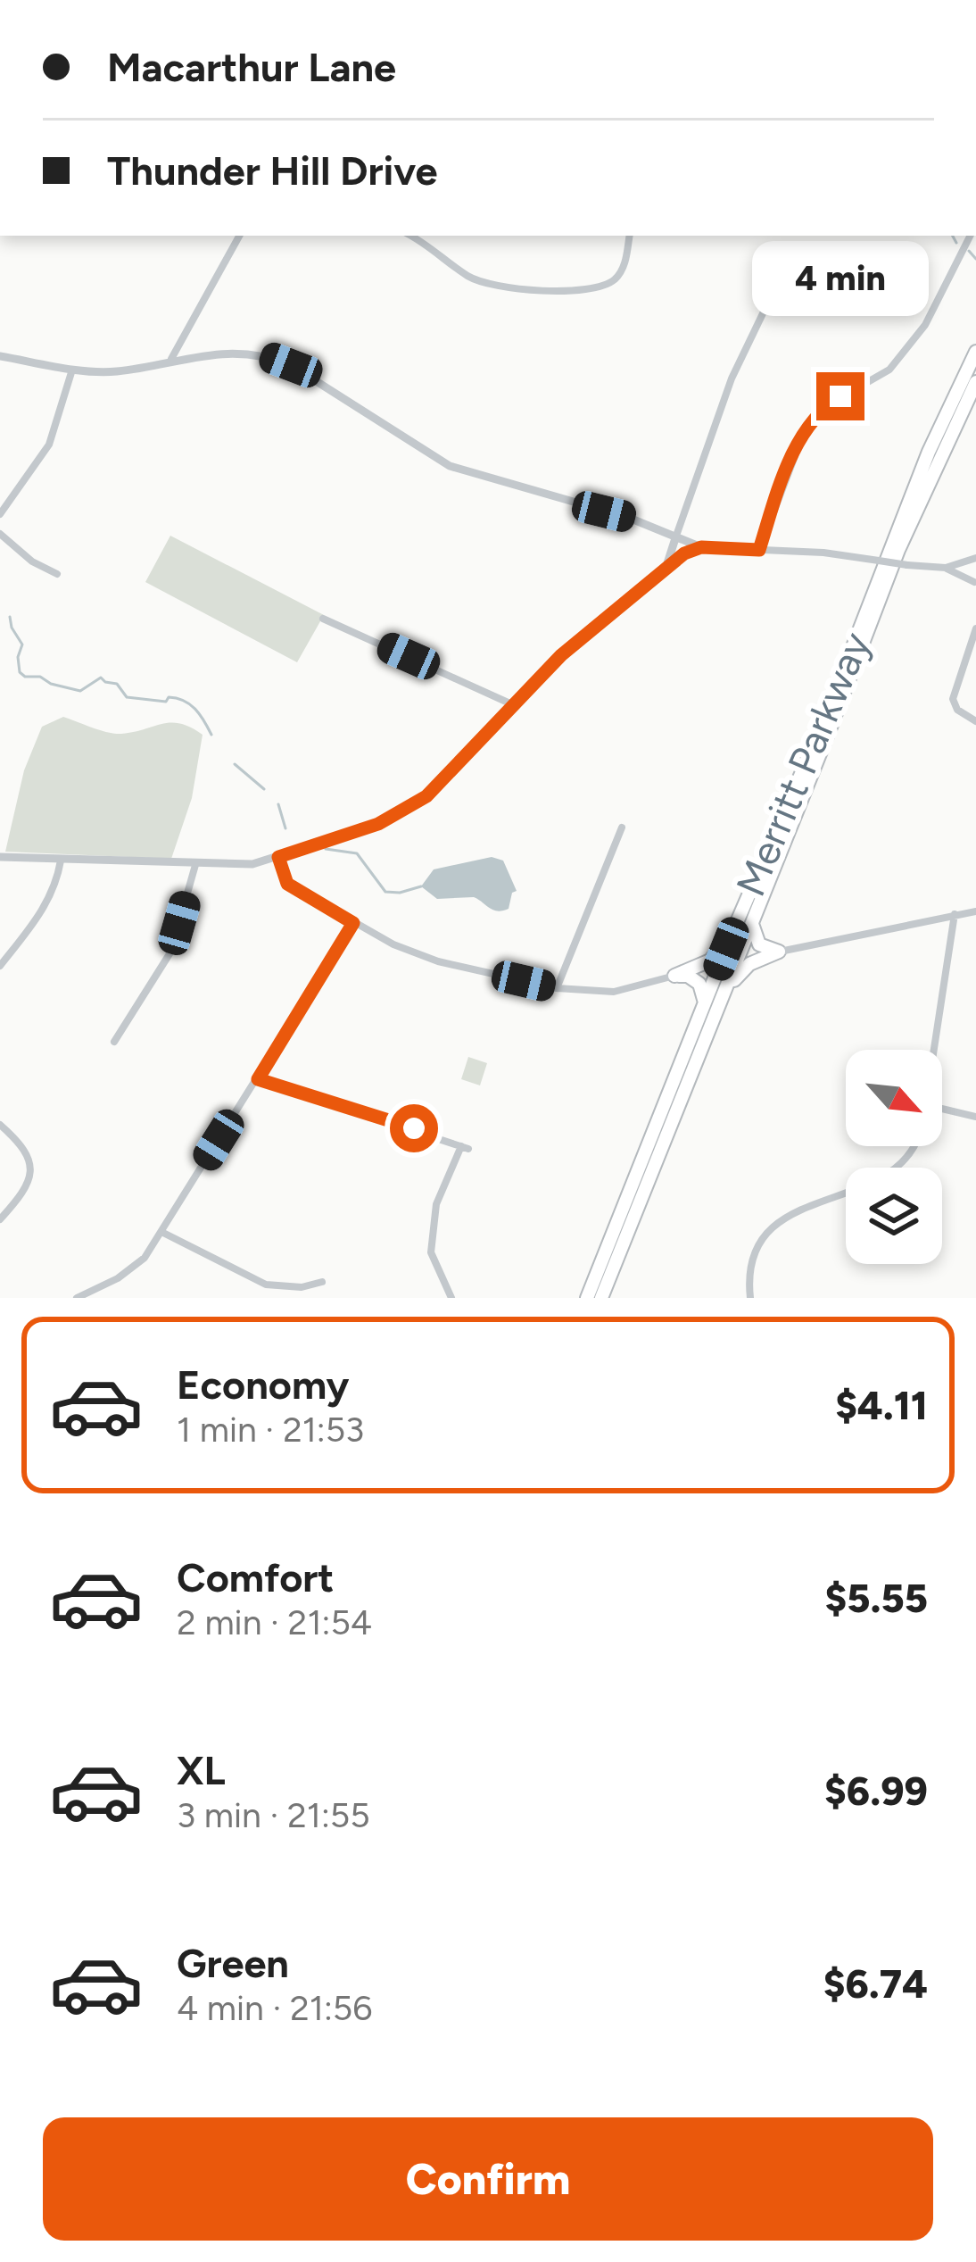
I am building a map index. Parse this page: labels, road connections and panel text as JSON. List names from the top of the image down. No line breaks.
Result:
{"streets":{"highway":["Merritt Parkway"]},"north":"bottom right","page":{"banner":["Macarthur Lane","Thunder Hill Drive"],"bubble":"4 min","list":[{"name":"Economy","note":"1 min · 21:53","value":"$4.11"},{"name":"Comfort","note":"2 min · 21:54","value":"$5.55"},{"name":"XL","note":"3 min · 21:55","value":"$6.99"},{"name":"Green","note":"4 min · 21:56","value":"$6.74"}],"buttons":"Confirm"}}
